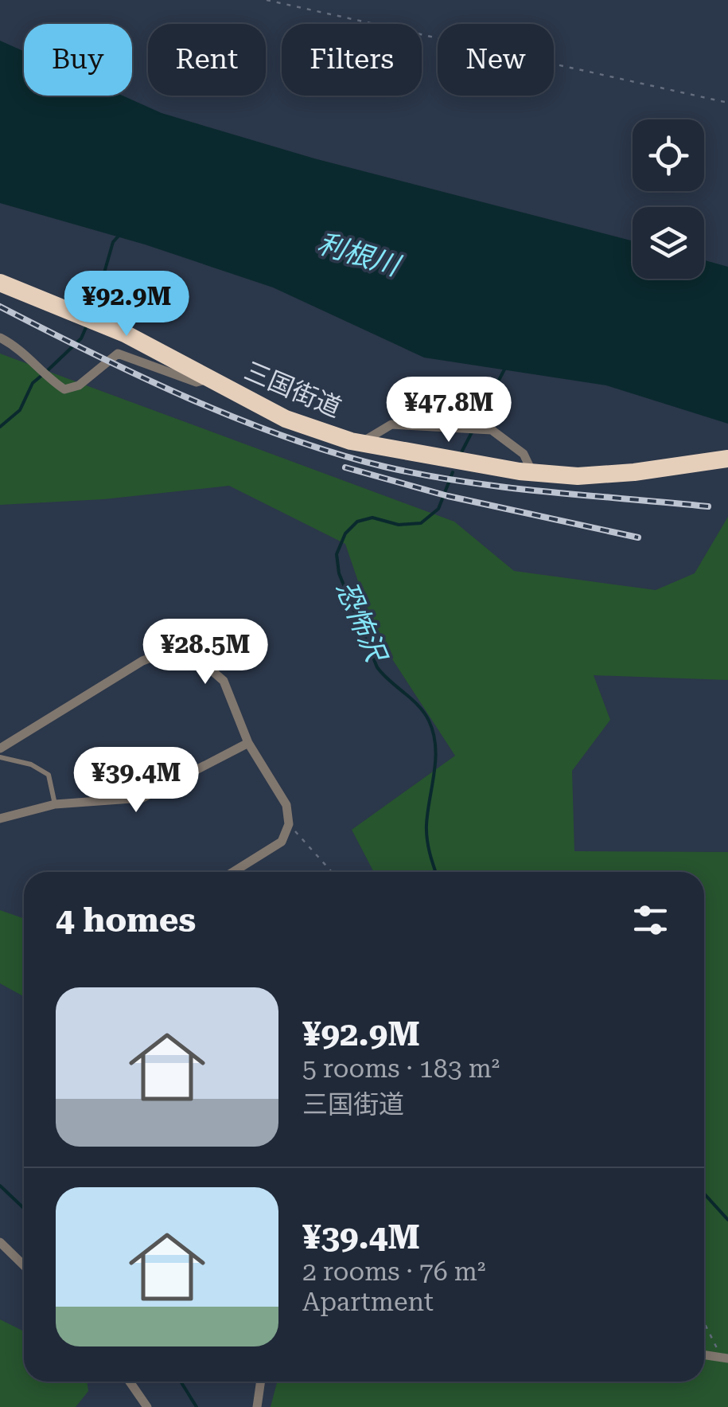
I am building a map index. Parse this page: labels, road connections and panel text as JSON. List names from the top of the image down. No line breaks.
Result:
{"streets":{"highway":["三国街道"]},"water":["利根川","恐怖沢"],"page":{"chip":["Buy","Rent","Filters","New"],"price":["¥92.9M","¥47.8M","¥28.5M","¥39.4M"],"heading":"4 homes","list":[{"name":"¥92.9M","note":"5 rooms · 183 m² · 三国街道"},{"name":"¥39.4M","note":"2 rooms · 76 m² · Apartment"}]}}
